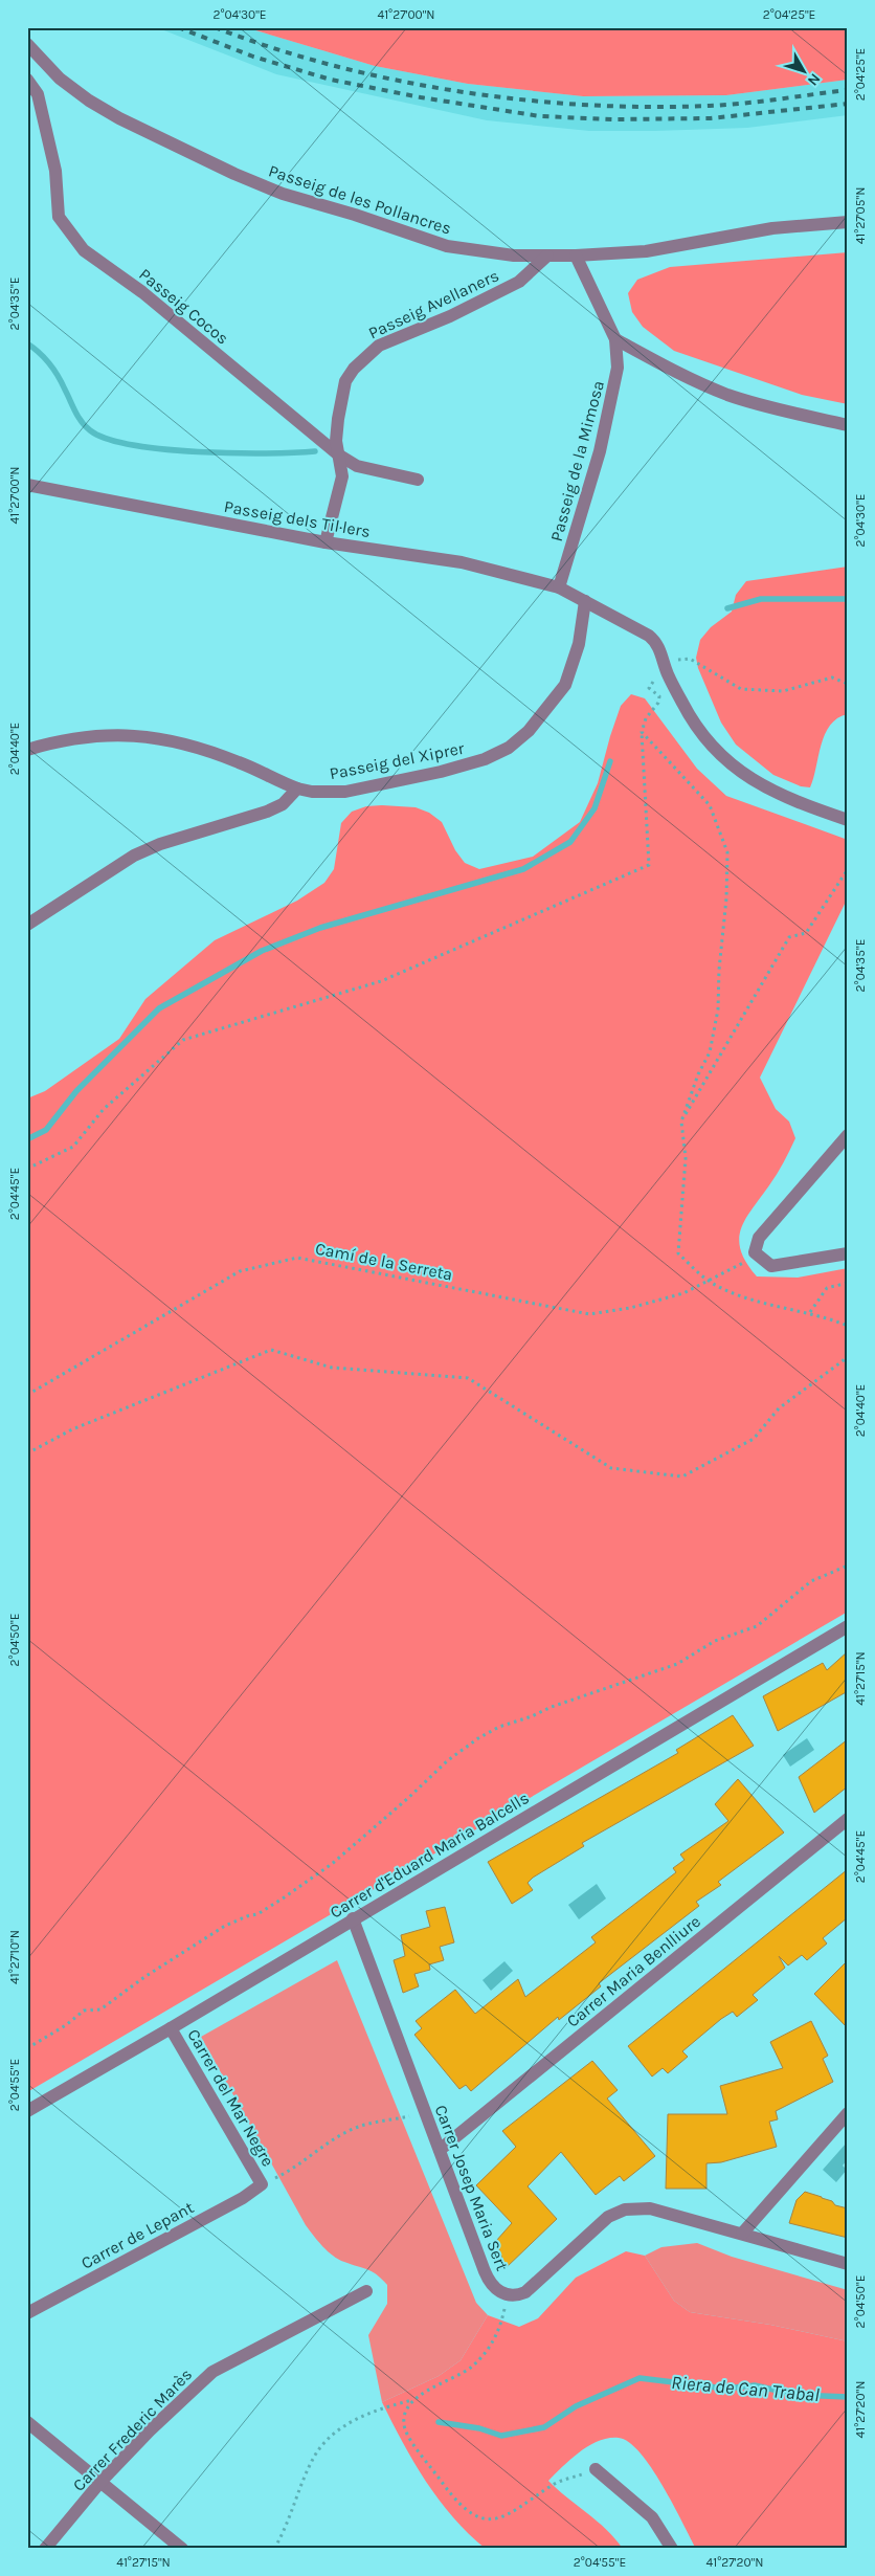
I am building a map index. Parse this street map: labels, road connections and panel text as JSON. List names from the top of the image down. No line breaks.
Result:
{"streets":{"street":["Passeig de les Pollancres","Passeig Avellaners","Passeig Cocos","Passeig de la Mimosa","Passeig dels Til·lers","Passeig del Xiprer","Carrer d'Eduard Maria Balcells","Carrer Maria Benlliure","Carrer del Mar Negre","Carrer Josep Maria Sert","Carrer de Lepant","Carrer Frederic Marès"],"path":["Camí de la Serreta"]},"crossings":[["Passeig de les Pollancres","Passeig Avellaners"],["Passeig de les Pollancres","Passeig de la Mimosa"],["Passeig Avellaners","Passeig Cocos"],["Passeig Avellaners","Passeig dels Til·lers"],["Passeig de la Mimosa","Passeig dels Til·lers"],["Passeig dels Til·lers","Passeig del Xiprer"],["Carrer d'Eduard Maria Balcells","Carrer del Mar Negre"],["Carrer d'Eduard Maria Balcells","Carrer Josep Maria Sert"],["Carrer Maria Benlliure","Carrer Josep Maria Sert"],["Carrer del Mar Negre","Carrer de Lepant"]],"water":["Riera de Can Trabal"],"north":"bottom right","coordinates":["2°04'30\"E","41°27'00\"N","2°04'25\"E","41°27'05\"N","2°04'35\"E","2°04'40\"E","2°04'45\"E","2°04'50\"E","41°27'15\"N","41°27'10\"N","2°04'55\"E","41°27'20\"N"]}
